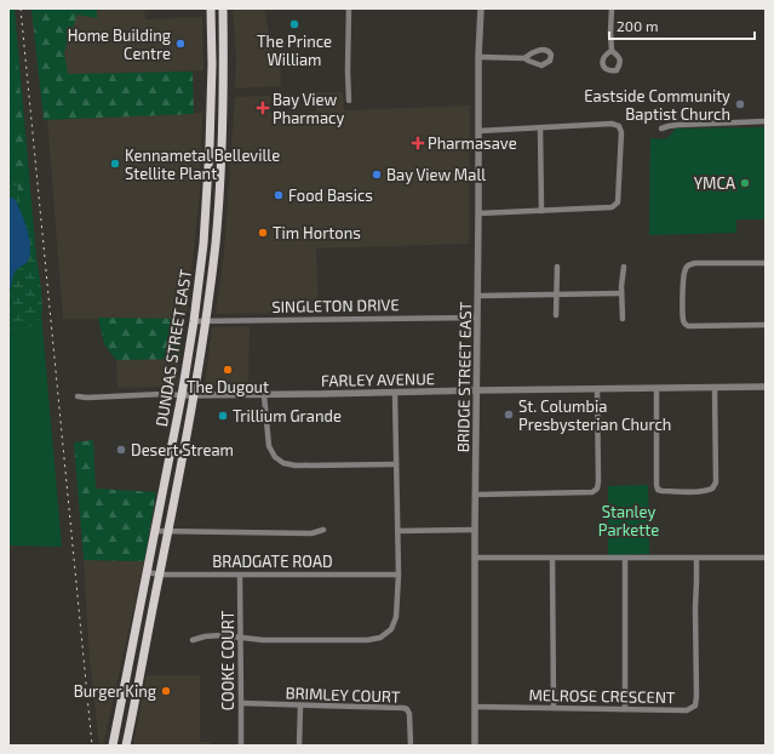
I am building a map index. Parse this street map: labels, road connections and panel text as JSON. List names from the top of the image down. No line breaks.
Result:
{"streets":{"main road":["DUNDAS STREET EAST"],"street":["SINGLETON DRIVE","BRIDGE STREET EAST","FARLEY AVENUE","BRADGATE ROAD","COOKE COURT","BRIMLEY COURT","MELROSE CRESCENT"]},"crossings":[["SINGLETON DRIVE","DUNDAS STREET EAST"],["SINGLETON DRIVE","BRIDGE STREET EAST"],["DUNDAS STREET EAST","FARLEY AVENUE"],["DUNDAS STREET EAST","BRADGATE ROAD"],["BRIDGE STREET EAST","FARLEY AVENUE"],["BRIDGE STREET EAST","MELROSE CRESCENT"],["BRADGATE ROAD","COOKE COURT"],["COOKE COURT","BRIMLEY COURT"]],"parks":["Stanley Parkette"],"places":{"other":["The Prince William","Home Building Centre","Eastside Community Baptist Church","Kennametal Belleville Stellite Plant","Bay View Mall","YMCA","Food Basics","Tim Hortons","The Dugout","St. Columbia Presbysterian Church","Trillium Grande","Desert Stream","Burger King"],"health":["Bay View Pharmacy","Pharmasave"]},"scale_bar":"200 m"}
